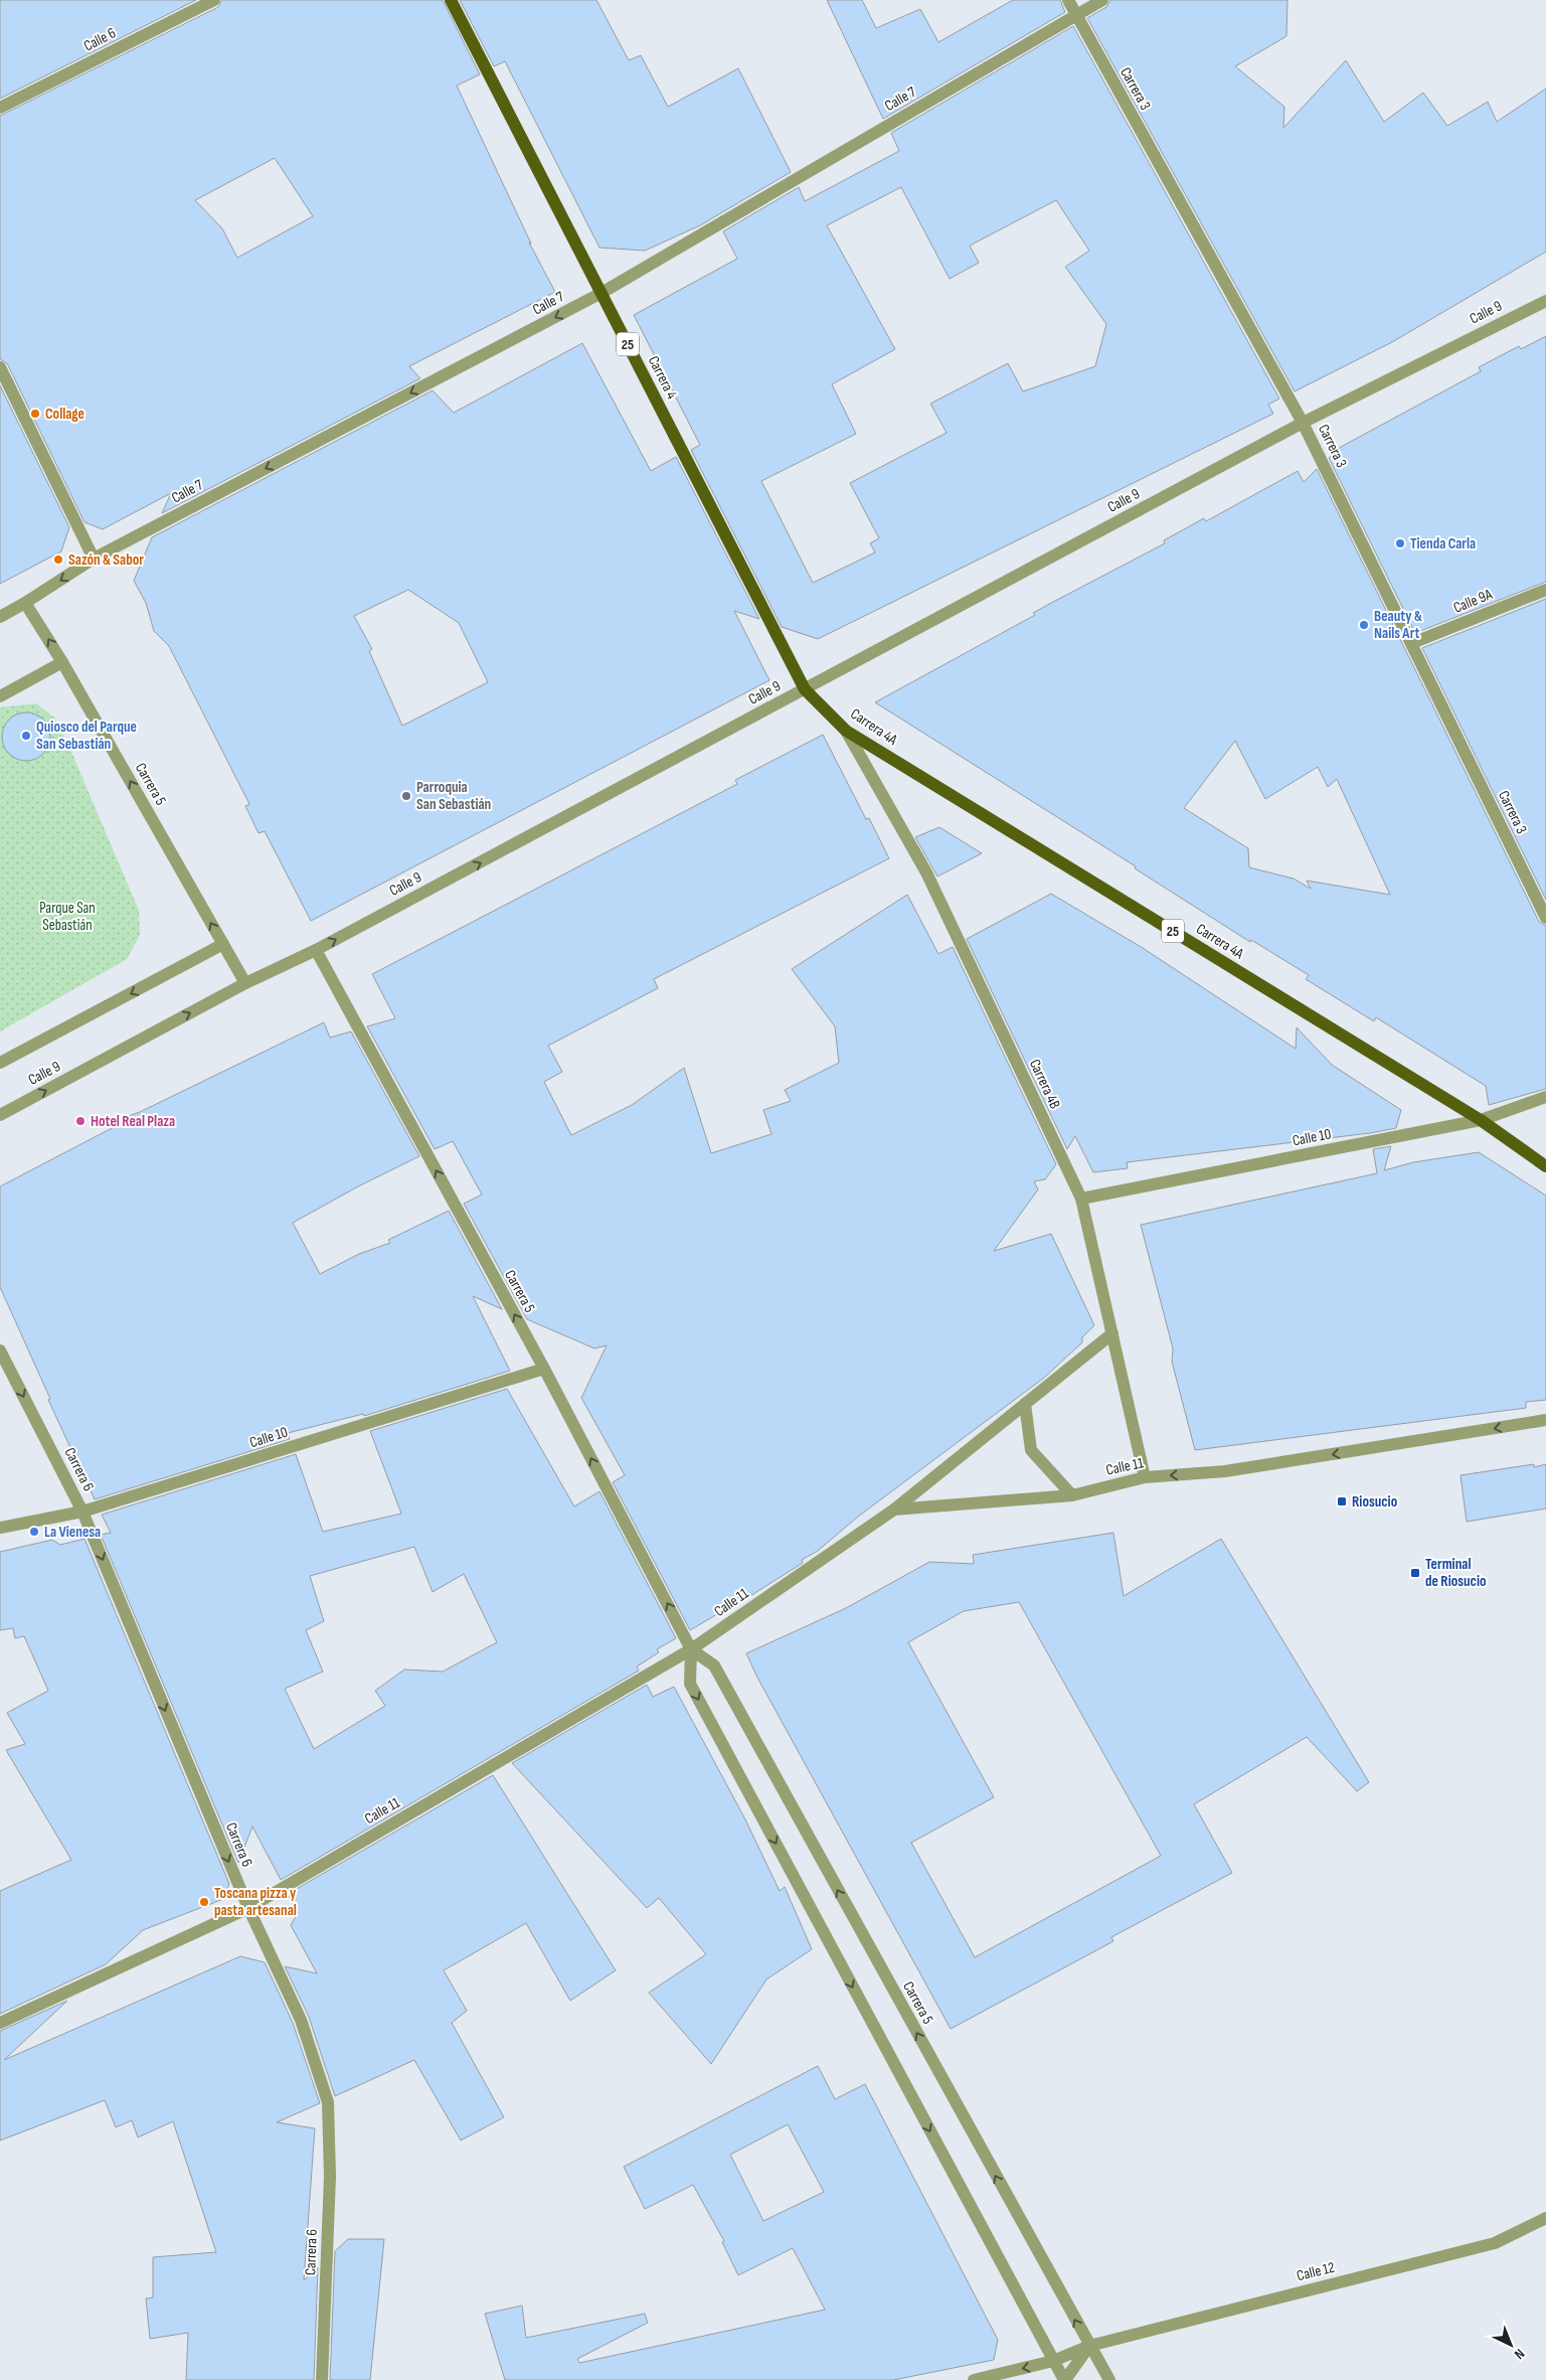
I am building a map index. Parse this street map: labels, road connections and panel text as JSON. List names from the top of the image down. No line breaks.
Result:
{"streets":{"main road":["25","Carrera 4","Carrera 4A"],"street":["Calle 6","Carrera 3","Calle 7","Calle 9","Calle 9A","Carrera 5","Carrera 4B","Calle 10","Calle 11","Carrera 6","Calle 12"]},"crossings":[["Carrera 3","Calle 7"],["Carrera 3","Calle 9"],["Carrera 3","Calle 9A"],["Calle 7","Carrera 4"],["Calle 7","Carrera 5"],["Calle 9","Carrera 4"],["Calle 9","Carrera 4A"],["Calle 9","Carrera 5"],["Carrera 4","Carrera 4A"],["Carrera 4A","Carrera 4B"],["Carrera 4A","Calle 10"],["Carrera 5","Calle 10"],["Carrera 5","Calle 11"],["Carrera 5","Calle 12"],["Carrera 4B","Calle 10"],["Carrera 4B","Calle 11"],["Calle 10","Carrera 6"],["Calle 11","Carrera 6"]],"one_way":["Calle 7","Carrera 6"],"parks":["Parque San Sebastián"],"places":{"other":["Collage","Tienda Carla","Sazón & Sabor","Beauty & Nails Art","Quiosco del Parque San Sebastián","Parroquia San Sebastián","Hotel Real Plaza","La Vienesa","Toscana pizza y pasta artesanal"],"transit":["Riosucio","Terminal de Riosucio"]},"north":"bottom right"}
